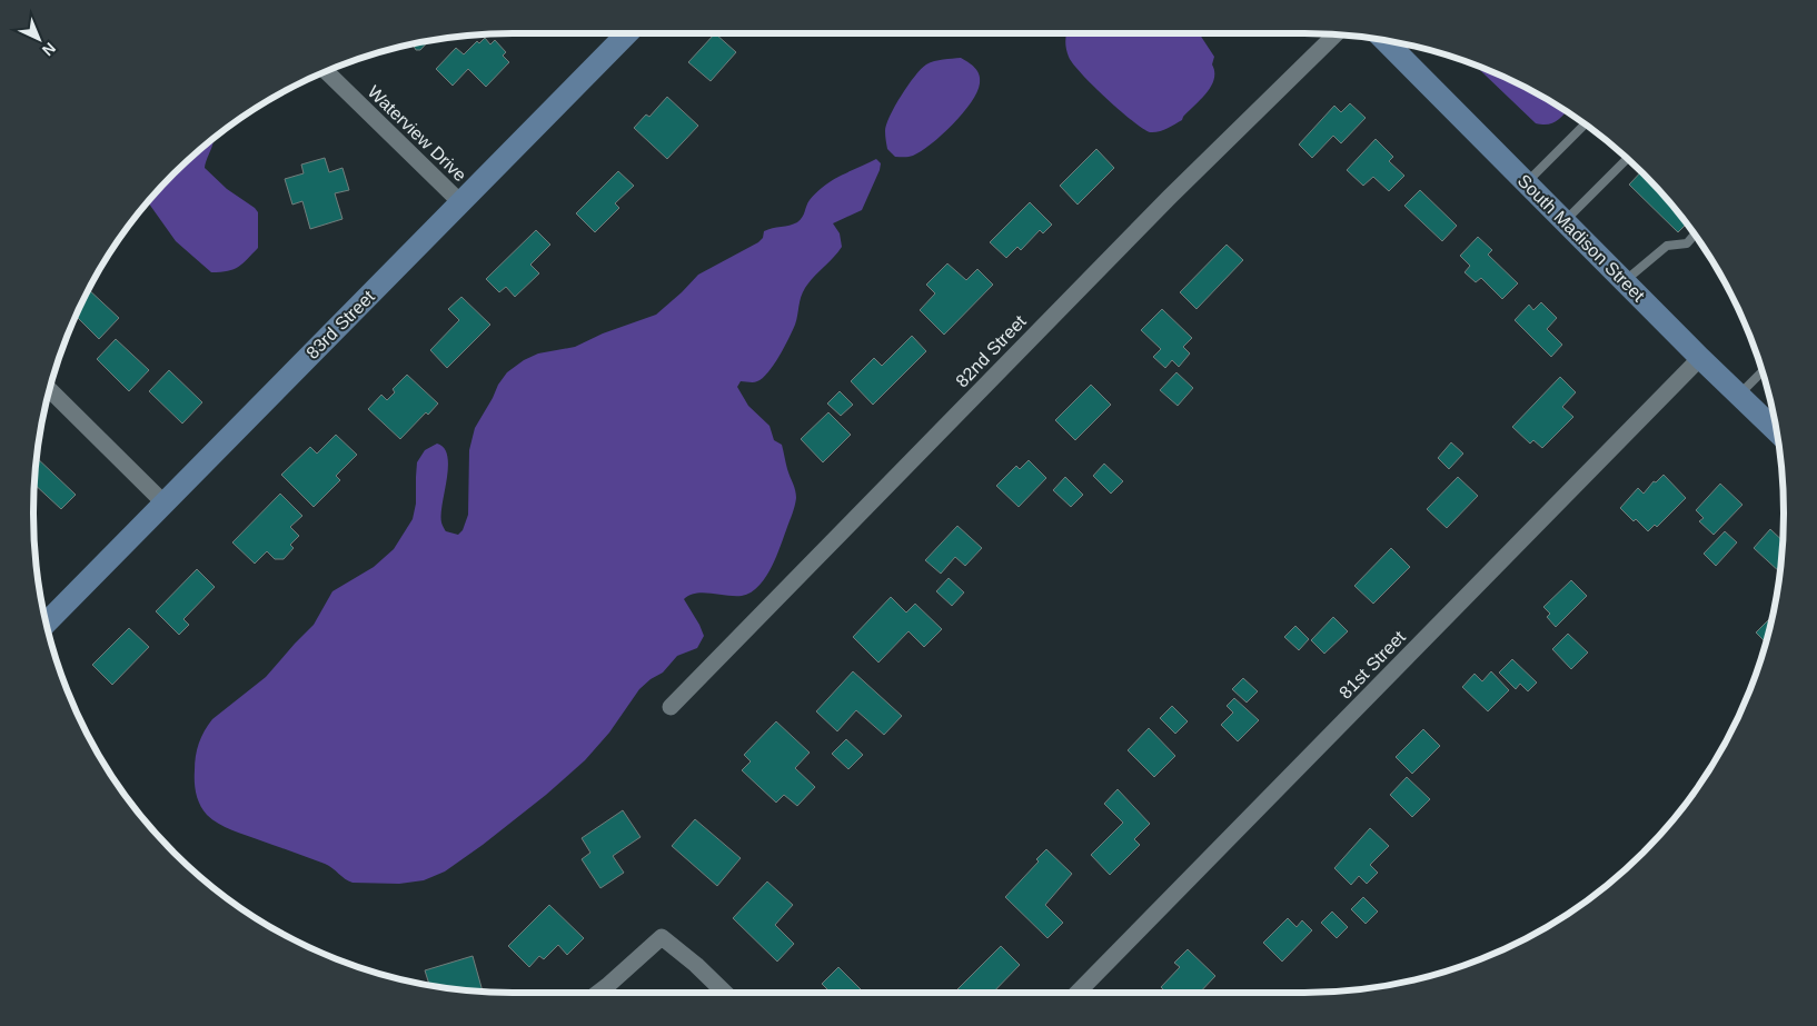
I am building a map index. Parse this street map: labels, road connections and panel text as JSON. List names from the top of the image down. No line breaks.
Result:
{"streets":{"street":["Waterview Drive","South Madison Street","83rd Street","82nd Street","81st Street"]},"crossings":[["Waterview Drive","83rd Street"],["South Madison Street","81st Street"]],"north":"bottom right"}
